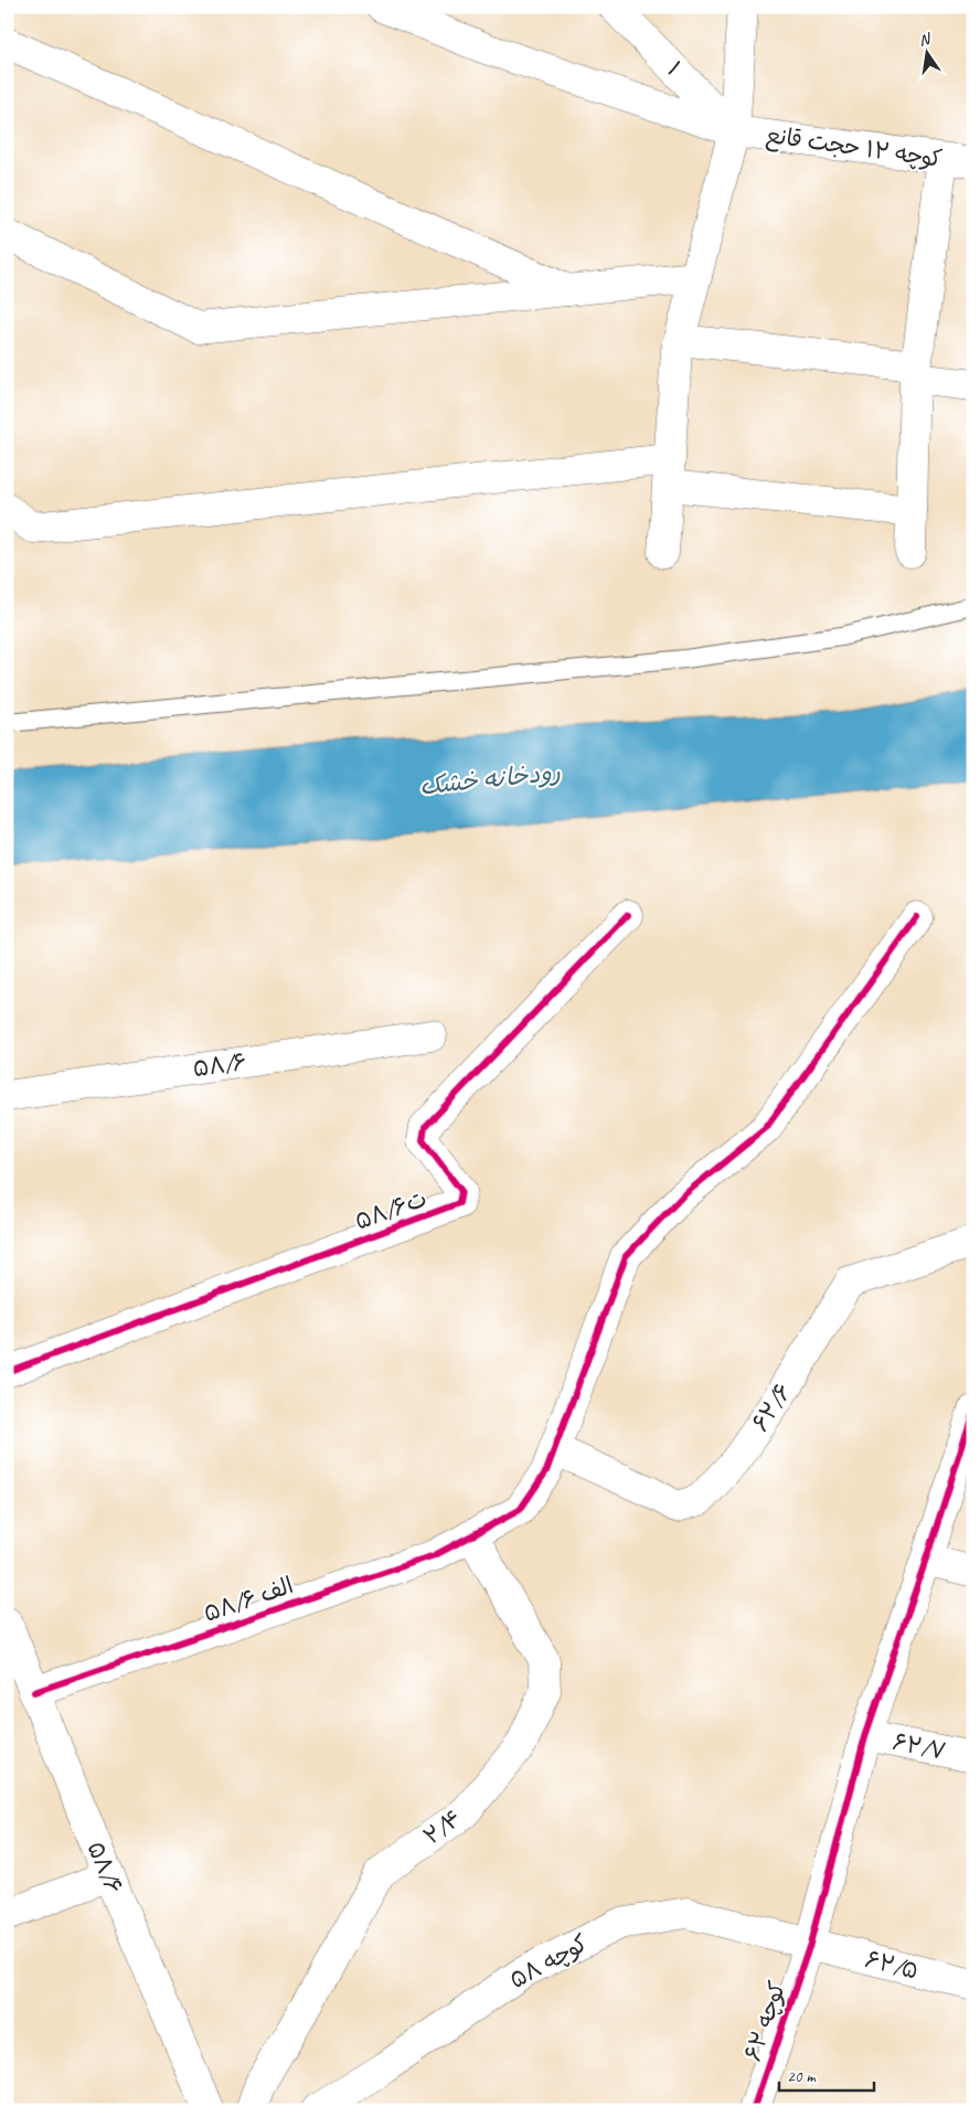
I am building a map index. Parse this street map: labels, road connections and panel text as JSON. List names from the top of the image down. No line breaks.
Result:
{"streets":{"street":["۱","کوچه ۱۲ حجت قانع","۵۸/۶","۵۸/۶ت","۶۲/۶","۵۸/۶ الف","۶۲/۷","۲/۴","کوچه ۵۸","۶۲/۵","کوچه ۶۲"]},"crossings":[["۱","کوچه ۱۲ حجت قانع"],["۵۸/۶","۵۸/۶ الف"],["۶۲/۶","۵۸/۶ الف"],["۵۸/۶ الف","۲/۴"],["۶۲/۷","کوچه ۶۲"],["کوچه ۵۸","۶۲/۵"],["کوچه ۵۸","کوچه ۶۲"],["۶۲/۵","کوچه ۶۲"]],"water":["رودخانه خشک"],"scale_bar":"20 m","north":"top"}
